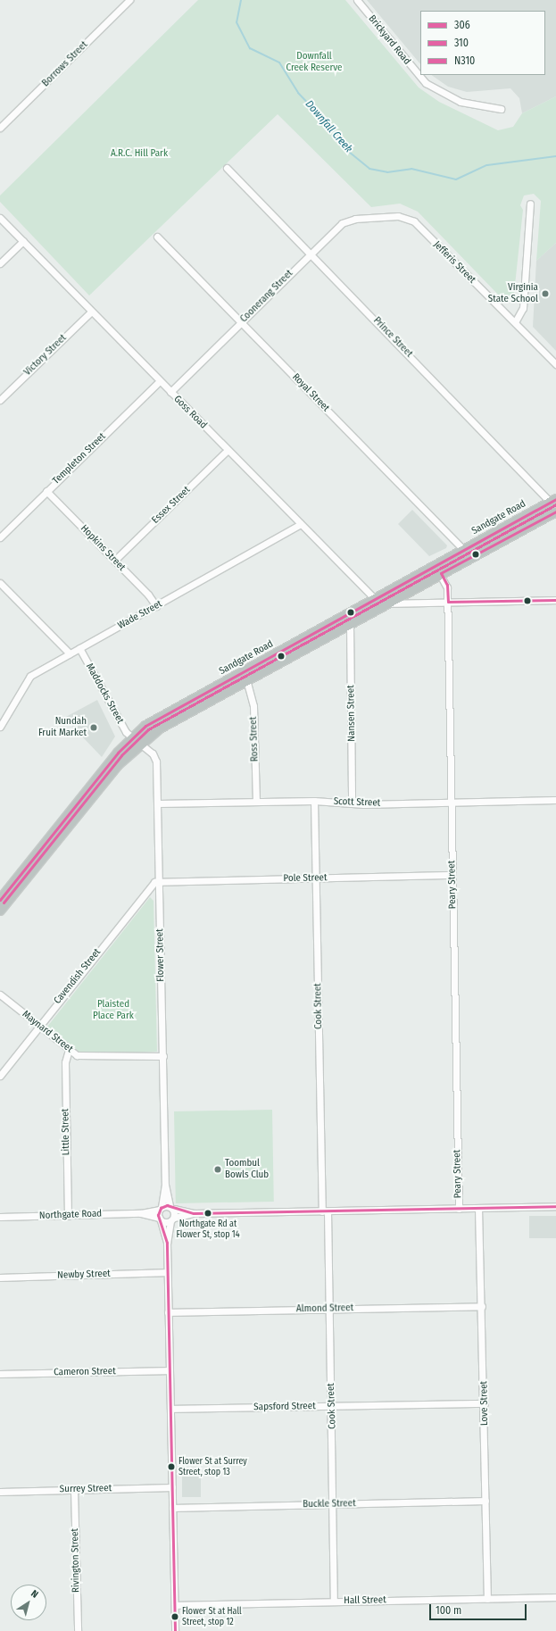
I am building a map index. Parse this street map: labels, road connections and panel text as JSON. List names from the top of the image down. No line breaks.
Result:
{"streets":{"highway":["Sandgate Road"],"street":["Brickyard Road","Borrows Street","Jefferis Street","Coonerang Street","Prince Street","Victory Street","Royal Street","Goss Road","Templeton Street","Essex Street","Hopkins Street","Wade Street","Maddocks Street","Nansen Street","Ross Street","Scott Street","Pole Street","Peary Street","Flower Street","Cavendish Street","Cook Street","Maynard Street","Little Street","Northgate Road","Newby Street","Almond Street","Cameron Street","Love Street","Sapsford Street","Surrey Street","Buckle Street","Rivington Street","Hall Street"]},"crossings":[["Jefferis Street","Coonerang Street"],["Coonerang Street","Prince Street"],["Coonerang Street","Royal Street"],["Coonerang Street","Goss Road"],["Prince Street","Sandgate Road"],["Victory Street","Goss Road"],["Royal Street","Sandgate Road"],["Goss Road","Templeton Street"],["Goss Road","Essex Street"],["Goss Road","Sandgate Road"],["Goss Road","Wade Street"],["Templeton Street","Hopkins Street"],["Essex Street","Hopkins Street"],["Sandgate Road","Maddocks Street"],["Sandgate Road","Nansen Street"],["Sandgate Road","Ross Street"],["Sandgate Road","Peary Street"],["Sandgate Road","Flower Street"],["Hopkins Street","Wade Street"],["Wade Street","Maddocks Street"],["Maddocks Street","Flower Street"],["Nansen Street","Scott Street"],["Ross Street","Scott Street"],["Scott Street","Peary Street"],["Scott Street","Flower Street"],["Scott Street","Cook Street"],["Pole Street","Peary Street"],["Pole Street","Flower Street"],["Pole Street","Cavendish Street"],["Pole Street","Cook Street"],["Flower Street","Cavendish Street"],["Flower Street","Maynard Street"],["Flower Street","Northgate Road"],["Cavendish Street","Maynard Street"],["Cook Street","Almond Street"],["Cook Street","Sapsford Street"],["Cook Street","Buckle Street"],["Cook Street","Hall Street"],["Maynard Street","Little Street"],["Little Street","Northgate Road"],["Almond Street","Love Street"],["Love Street","Sapsford Street"],["Love Street","Buckle Street"],["Love Street","Hall Street"],["Surrey Street","Rivington Street"]],"water":["Downfall Creek"],"parks":["Downfall Creek Reserve","A.R.C. Hill Park","Plaisted Place Park"],"places":["Virginia State School","Nundah Fruit Market","Toombul Bowls Club","Northgate Rd at Flower St, stop 14","Flower St at Surrey Street, stop 13","Flower St at Hall Street, stop 12"],"lines":["transit line N310","transit line 310","transit line 306"],"legend":["306","310","N310"],"scale_bar":"100 m","north":"top right"}
